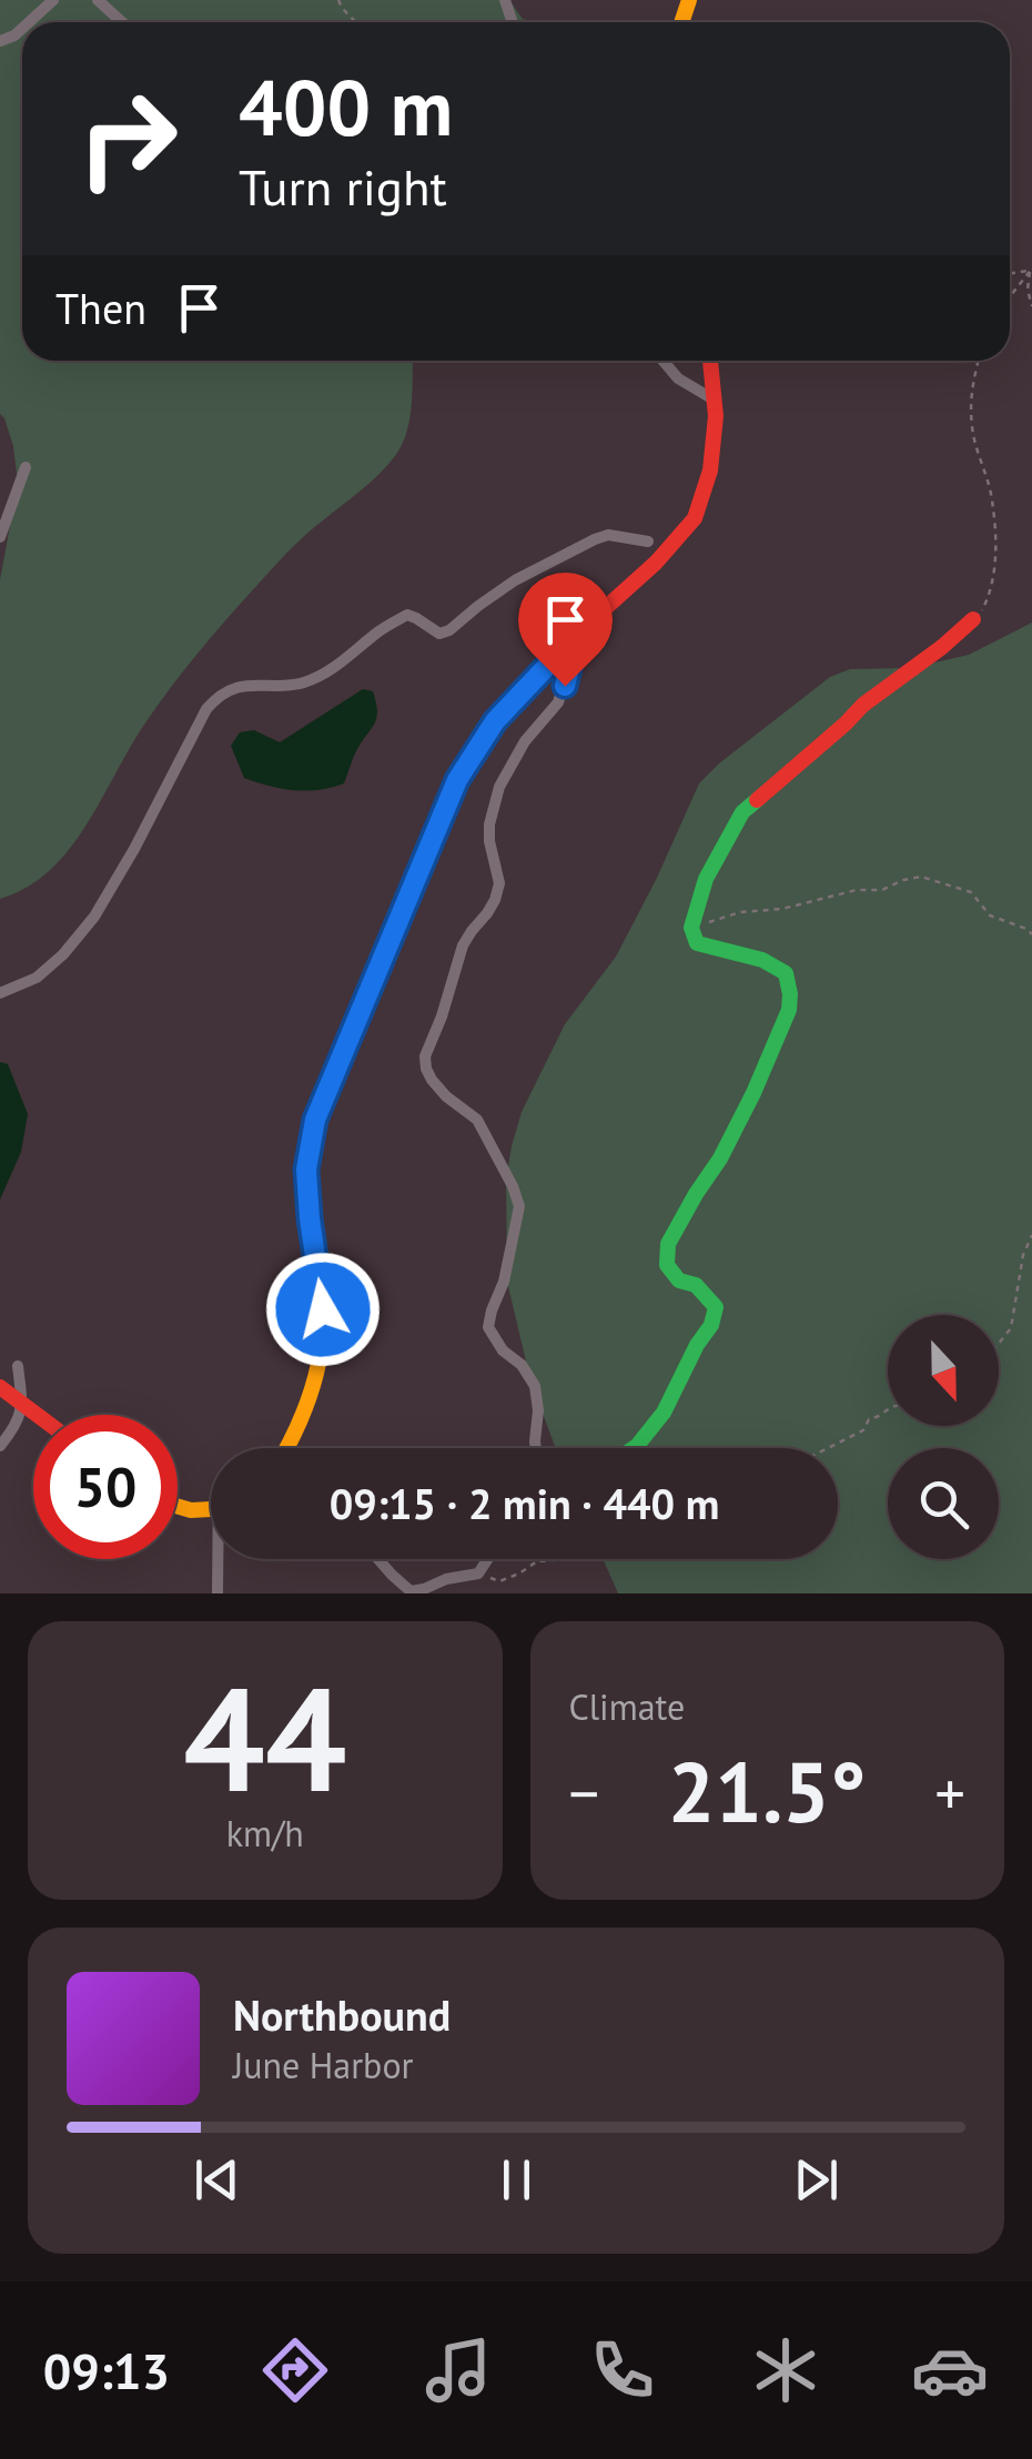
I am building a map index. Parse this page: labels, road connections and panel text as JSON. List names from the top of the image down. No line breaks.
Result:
{"north":"bottom","page":{"turn":["400 m","Turn right"],"then":"Then","limit":"50","trip":"09:15 · 2 min · 440 m","tile":[["44","km/h"],"Climate"],"heat":["−","21.5°","+"],"song":["Northbound","June Harbor"],"tabs":"09:13"}}
